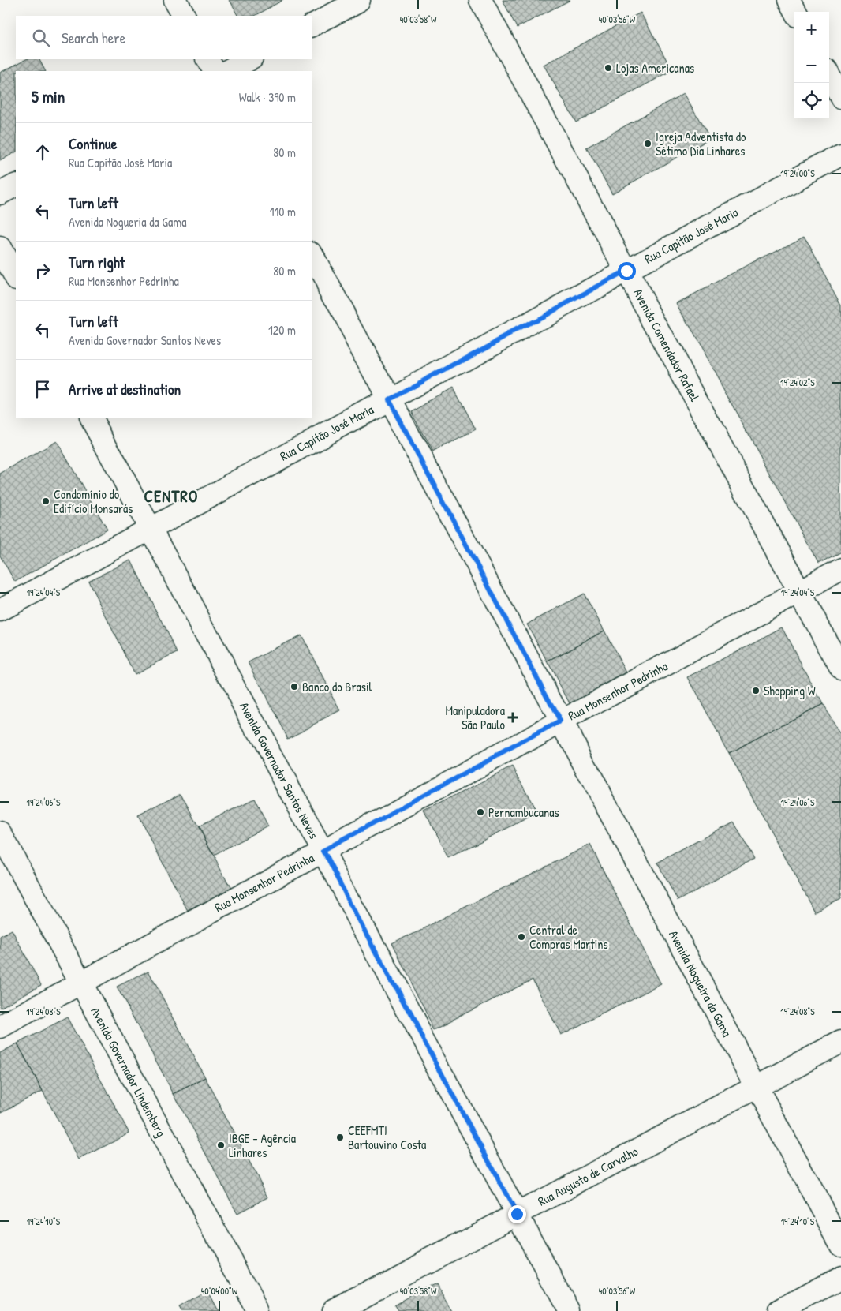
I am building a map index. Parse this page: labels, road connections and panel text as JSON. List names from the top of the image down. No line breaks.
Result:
{"streets":{"street":["Rua Capitão José Maria","Avenida Comendador Rafael","Rua Monsenhor Pedrinha","Avenida Governador Santos Neves","Avenida Nogueira da Gama","Avenida Governador Lindemberg","Rua Augusto de Carvalho"]},"crossings":[["Rua Capitão José Maria","Avenida Comendador Rafael"],["Rua Capitão José Maria","Avenida Governador Santos Neves"],["Rua Capitão José Maria","Avenida Nogueira da Gama"],["Avenida Comendador Rafael","Rua Monsenhor Pedrinha"],["Rua Monsenhor Pedrinha","Avenida Governador Santos Neves"],["Rua Monsenhor Pedrinha","Avenida Nogueira da Gama"],["Rua Monsenhor Pedrinha","Avenida Governador Lindemberg"],["Avenida Governador Santos Neves","Rua Augusto de Carvalho"],["Avenida Nogueira da Gama","Rua Augusto de Carvalho"]],"districts":["CENTRO"],"places":{"other":["Lojas Americanas","Igreja Adventista do Sétimo Dia Linhares","Condomínio do Edifício Monsarás","Banco do Brasil","Shopping W","Pernambucanas","Central de Compras Martins","CEEFMTI Bartouvino Costa","IBGE - Agência Linhares"],"health":["Manipuladora São Paulo"]},"page":{"map_buttons":["+","−"],"search":"Search here","heading":["5 min","Walk · 390 m"],"list":[["Continue","Rua Capitão José Maria","80 m"],["Turn left","Avenida Nogueria da Gama","110 m"],["Turn right","Rua Monsenhor Pedrinha","80 m"],["Turn left","Avenida Governador Santos Neves","120 m"],"Arrive at destination"]},"coordinates":["40°03'58\"W","40°03'56\"W","19°24'00\"S","19°24'02\"S","19°24'04\"S","19°24'06\"S","19°24'08\"S","19°24'10\"S","40°04'00\"W"]}
